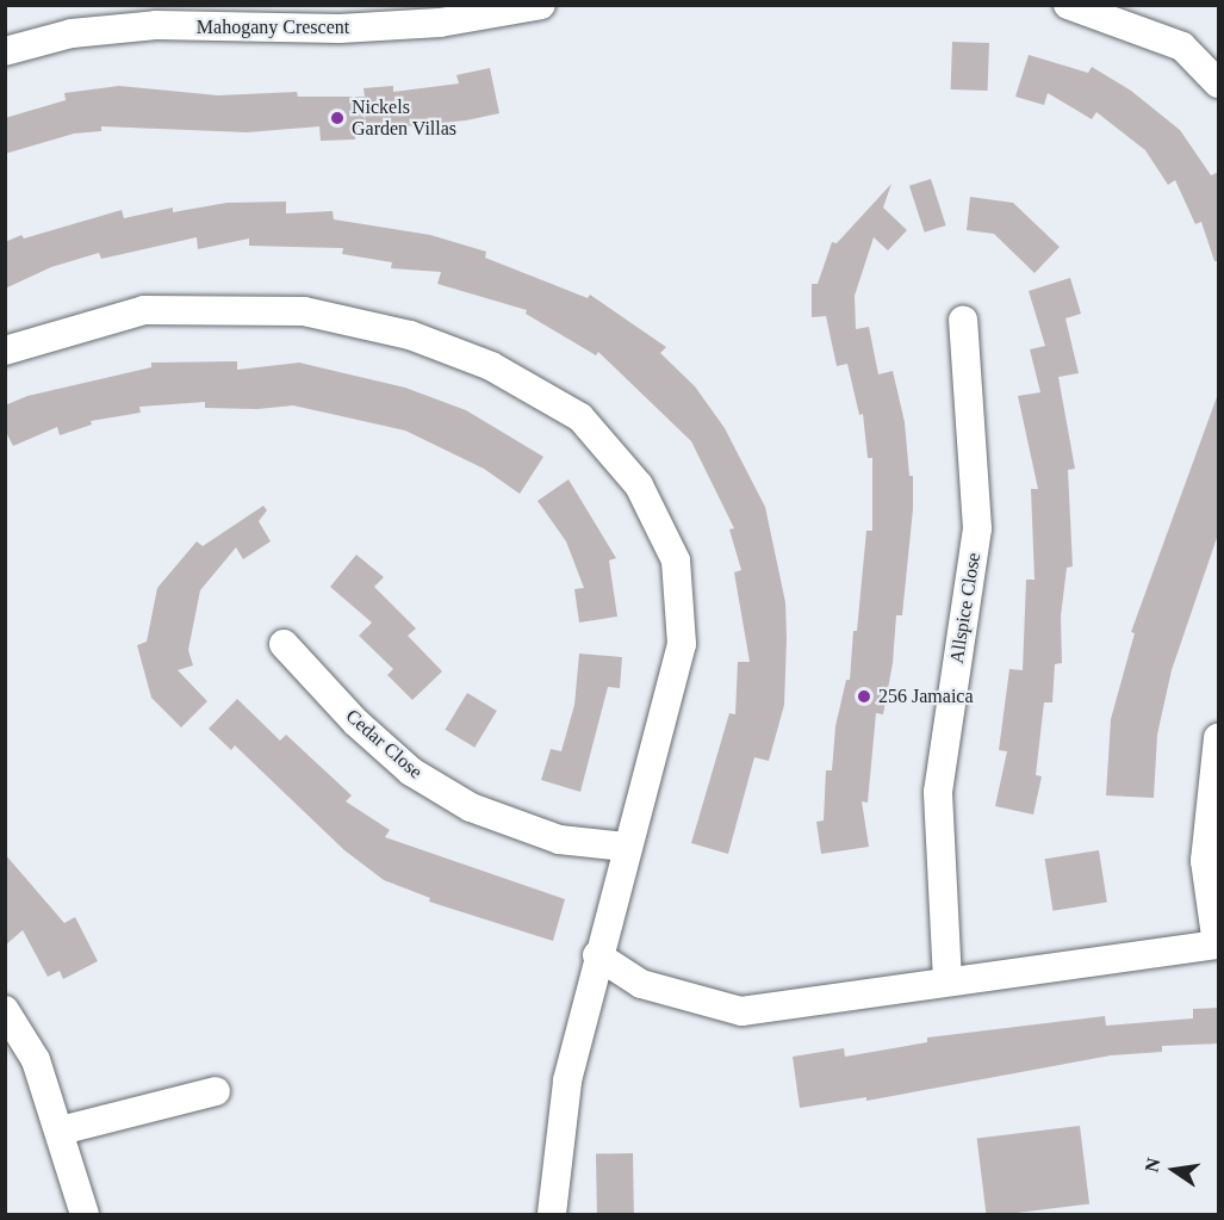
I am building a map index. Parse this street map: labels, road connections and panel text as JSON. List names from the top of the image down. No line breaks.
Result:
{"streets":{"street":["Mahogany Crescent","Allspice Close","Cedar Close"]},"places":["Nickels Garden Villas","256 Jamaica"],"north":"left"}
